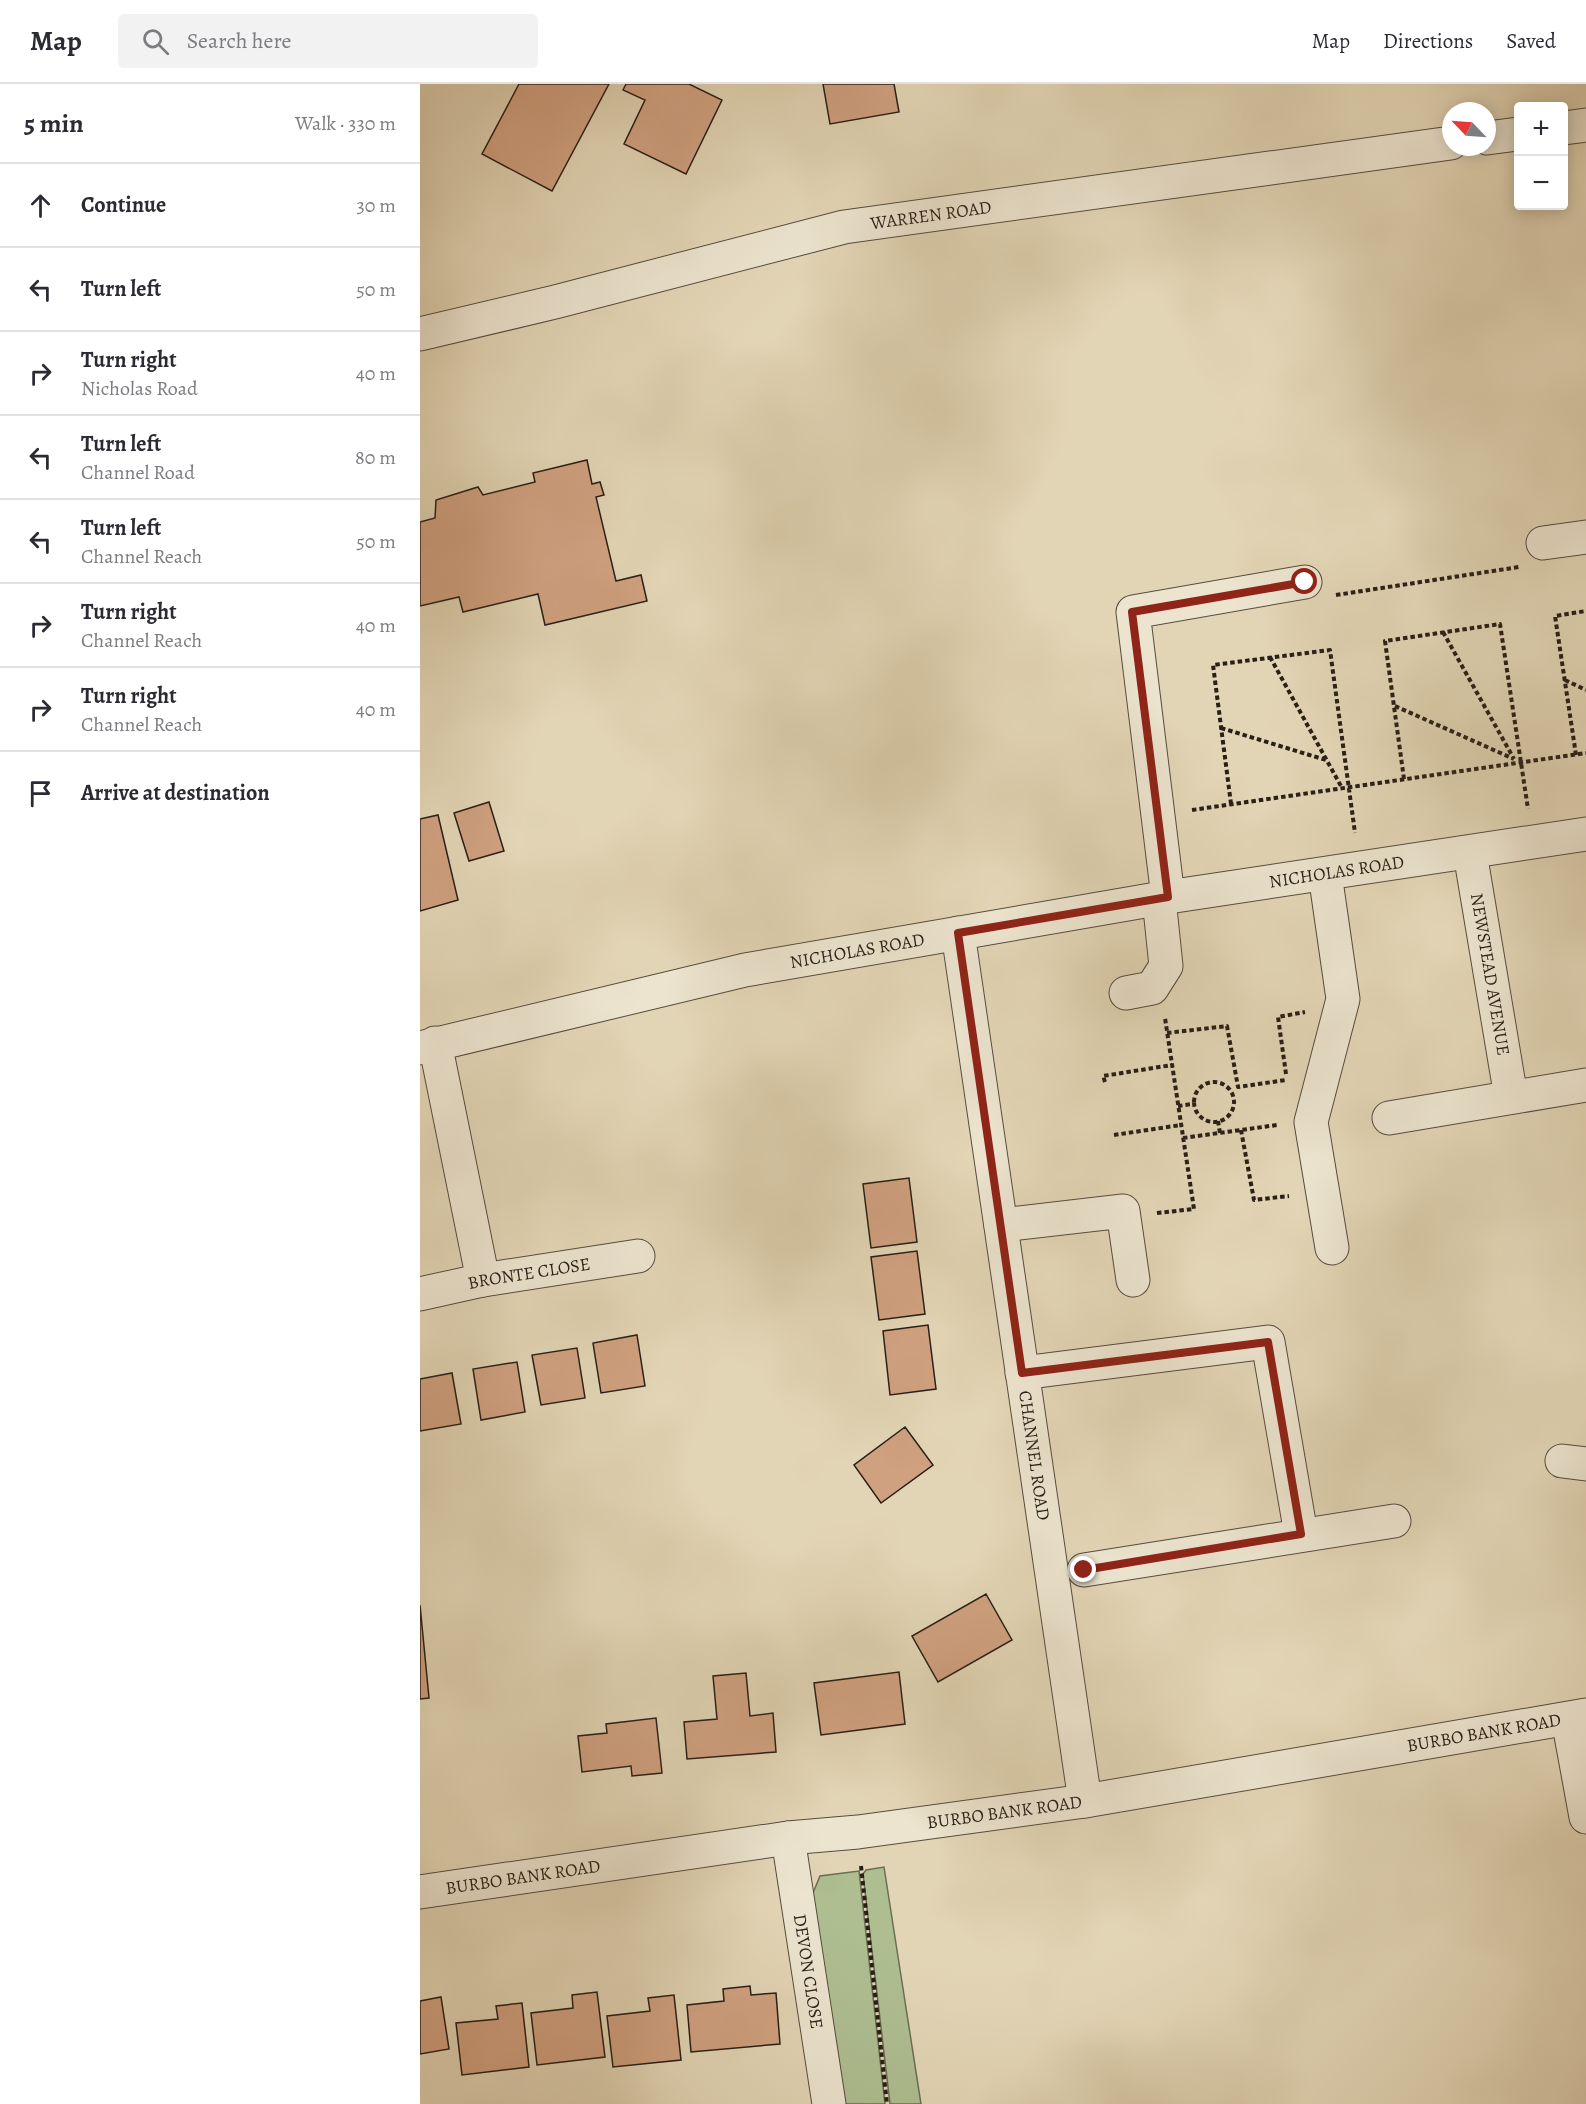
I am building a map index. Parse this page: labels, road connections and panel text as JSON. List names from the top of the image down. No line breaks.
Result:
{"streets":{"street":["WARREN ROAD","NICHOLAS ROAD","NEWSTEAD AVENUE","BRONTE CLOSE","CHANNEL ROAD","BURBO BANK ROAD","DEVON CLOSE"]},"crossings":[["NICHOLAS ROAD","NEWSTEAD AVENUE"],["NICHOLAS ROAD","CHANNEL ROAD"],["CHANNEL ROAD","BURBO BANK ROAD"],["BURBO BANK ROAD","DEVON CLOSE"]],"north":"top left","page":{"header":"Map","search":"Search here","nav":["Map","Directions","Saved"],"heading":["5 min","Walk · 330 m"],"map_buttons":["+","−"],"list":[["Continue","30 m"],["Turn left","50 m"],["Turn right","Nicholas Road","40 m"],["Turn left","Channel Road","80 m"],["Turn left","Channel Reach","50 m"],["Turn right","Channel Reach","40 m"],["Turn right","Channel Reach","40 m"],"Arrive at destination"]}}
